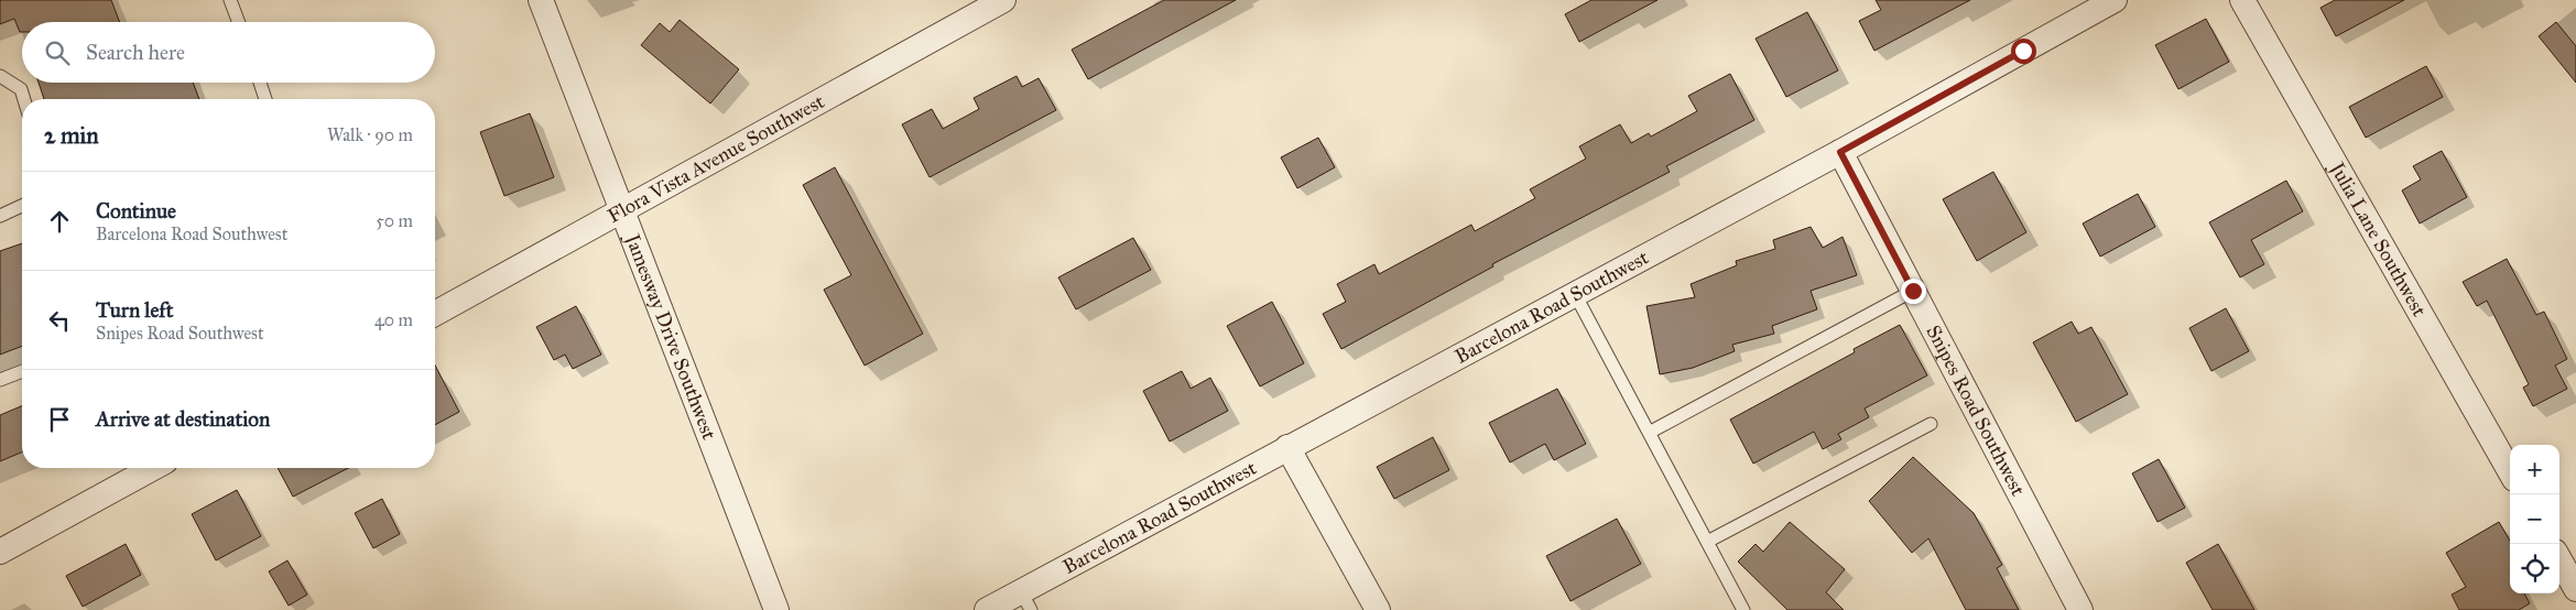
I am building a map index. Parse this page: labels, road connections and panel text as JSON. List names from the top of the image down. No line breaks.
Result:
{"streets":{"street":["Flora Vista Avenue Southwest","Julia Lane Southwest","Barcelona Road Southwest","Jamesway Drive Southwest","Snipes Road Southwest"]},"crossings":[["Flora Vista Avenue Southwest","Jamesway Drive Southwest"],["Barcelona Road Southwest","Snipes Road Southwest"]],"page":{"search":"Search here","heading":["2 min","Walk · 90 m"],"list":[["Continue","Barcelona Road Southwest","50 m"],["Turn left","Snipes Road Southwest","40 m"],"Arrive at destination"],"map_buttons":["+","−"]}}
